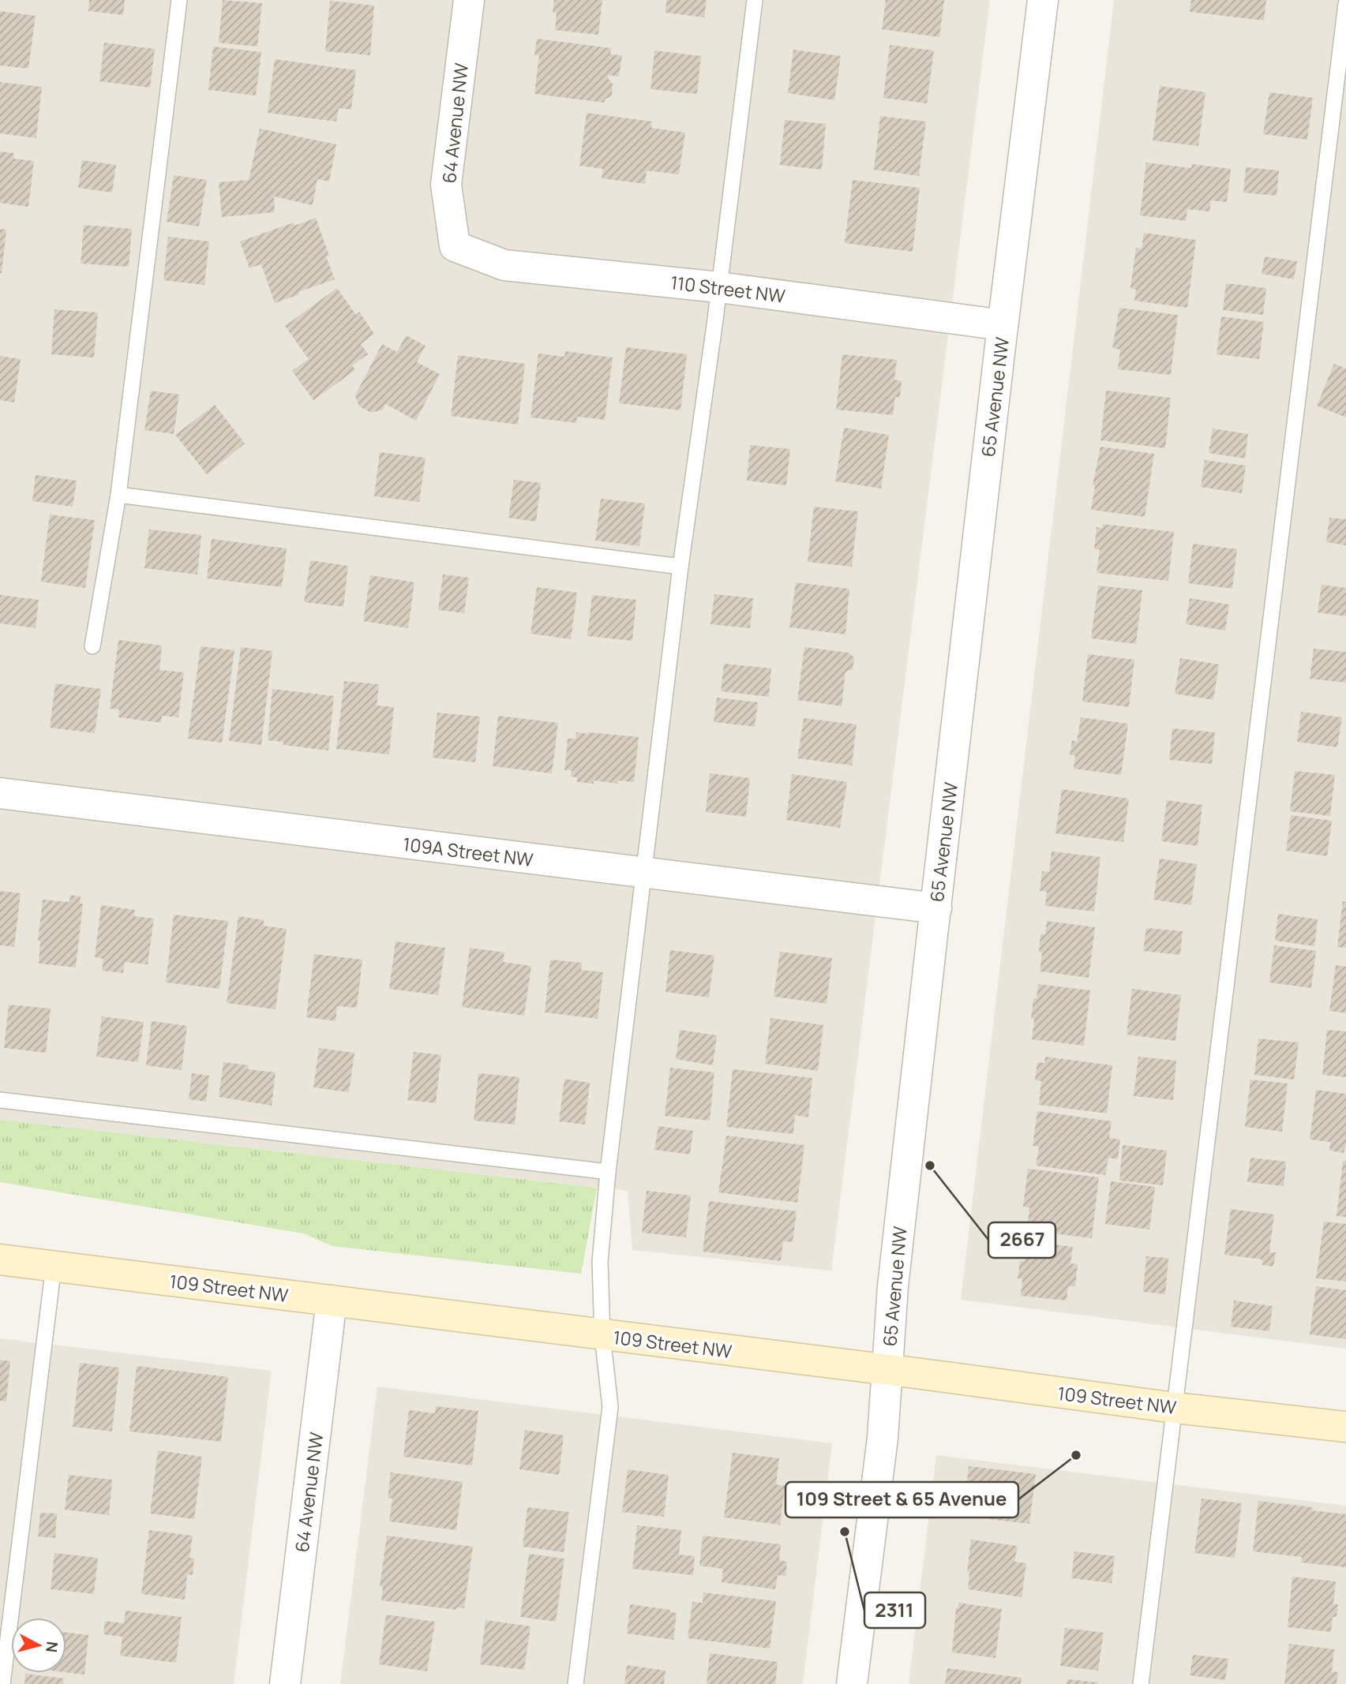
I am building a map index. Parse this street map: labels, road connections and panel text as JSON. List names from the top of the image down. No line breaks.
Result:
{"streets":{"main road":["109 Street NW"],"street":["64 Avenue NW","110 Street NW","65 Avenue NW","109A Street NW"]},"crossings":[["64 Avenue NW","110 Street NW"],["64 Avenue NW","109 Street NW"],["110 Street NW","65 Avenue NW"],["65 Avenue NW","109A Street NW"],["65 Avenue NW","109 Street NW"]],"places":["2667","109 Street & 65 Avenue","2311"],"north":"right"}
